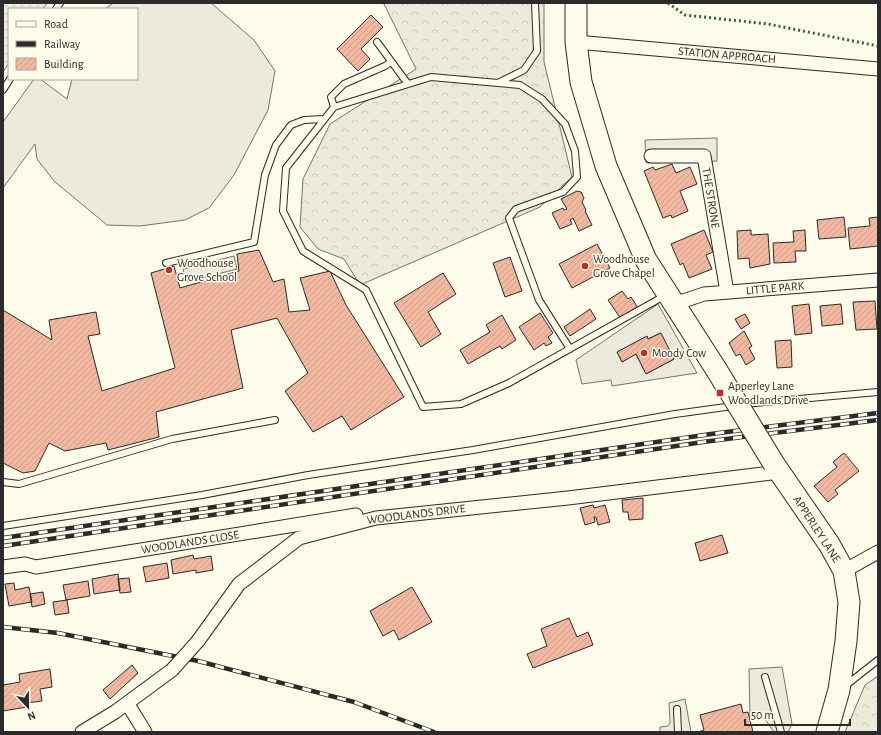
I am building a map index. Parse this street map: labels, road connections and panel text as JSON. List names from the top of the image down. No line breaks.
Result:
{"streets":{"highway":["APPERLEY LANE"],"street":["STATION APPROACH","THE STRONE","LITTLE PARK","WOODLANDS DRIVE","WOODLANDS CLOSE"]},"crossings":[["STATION APPROACH","APPERLEY LANE"],["THE STRONE","LITTLE PARK"],["LITTLE PARK","APPERLEY LANE"],["WOODLANDS DRIVE","APPERLEY LANE"],["WOODLANDS DRIVE","WOODLANDS CLOSE"]],"places":{"other":["Woodhouse Grove Chapel","Woodhouse Grove School","Moody Cow"],"transit":["Apperley Lane Woodlands Drive"]},"legend":["Road","Railway","Building"],"scale_bar":"50 m","north":"bottom"}
